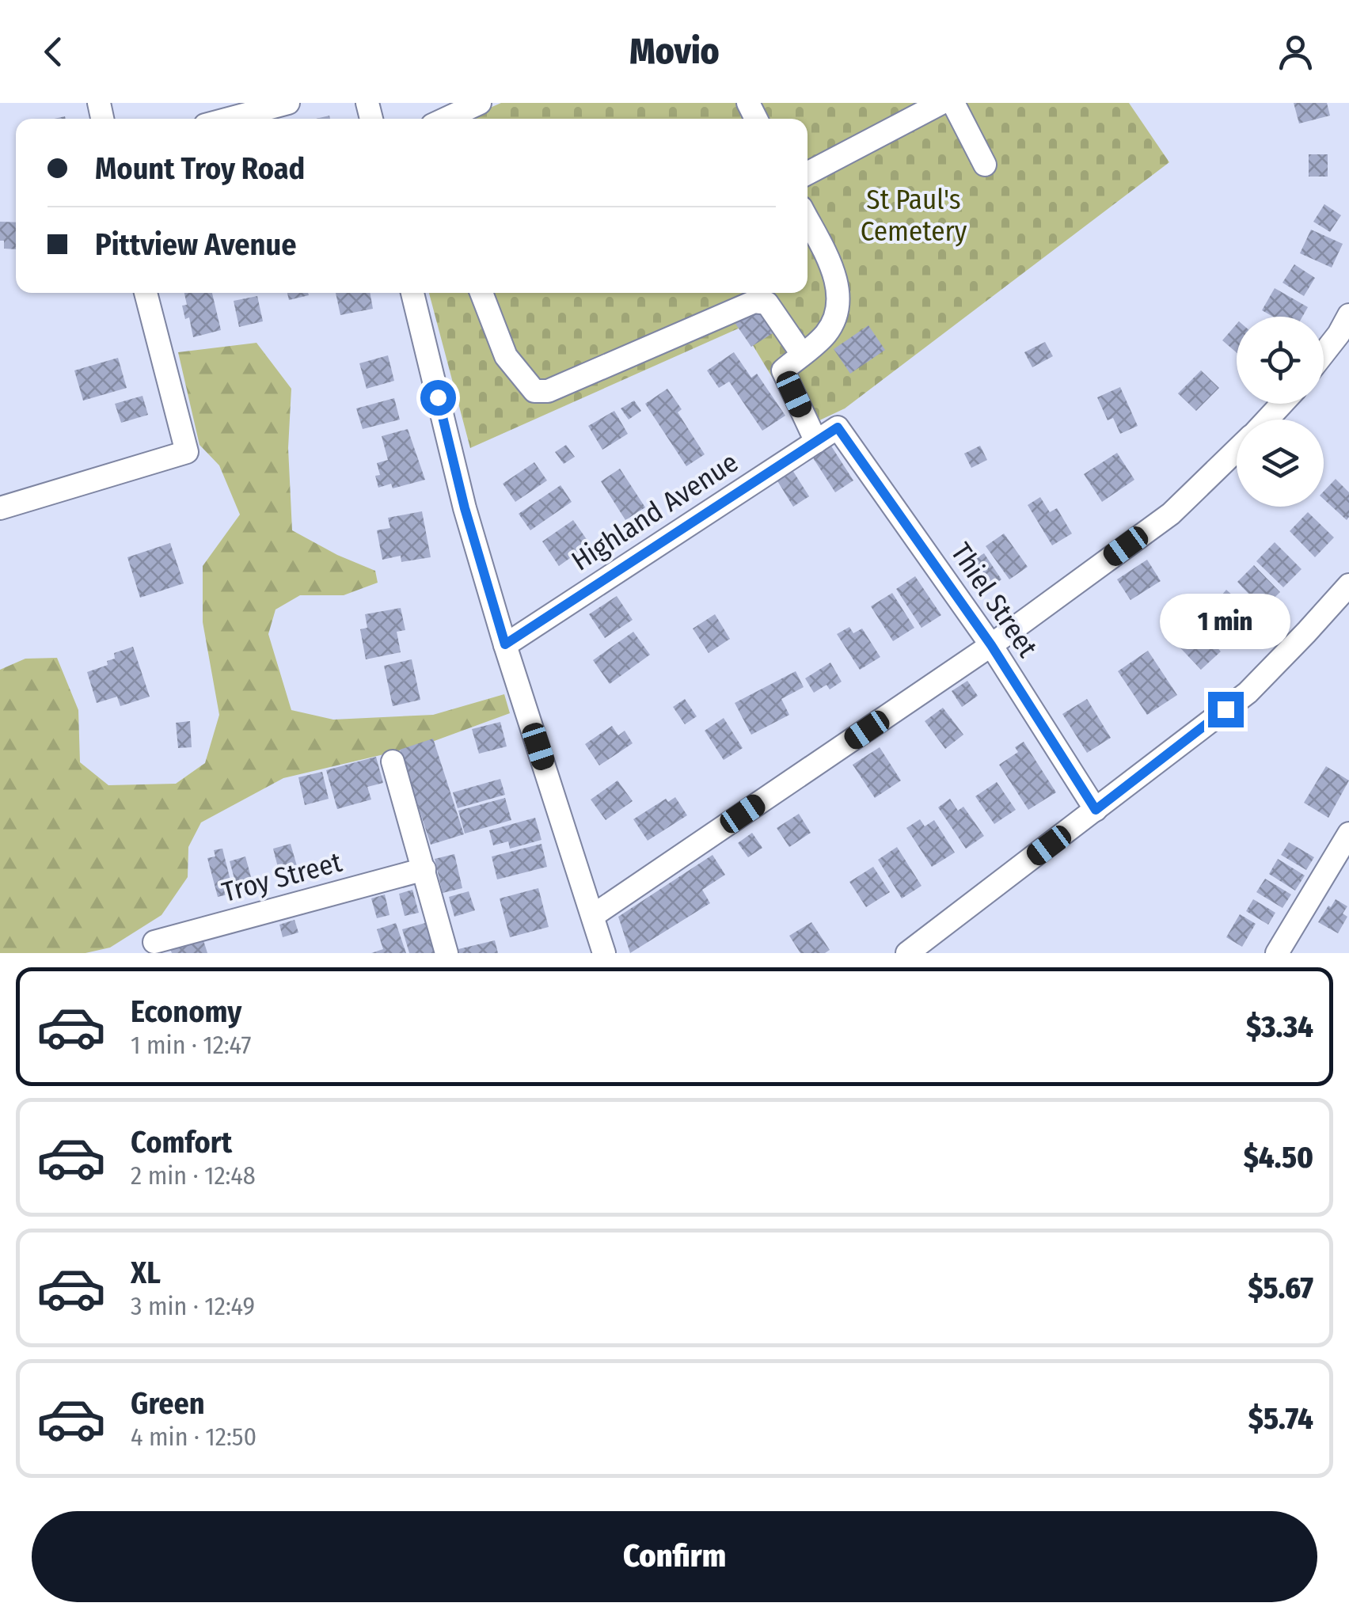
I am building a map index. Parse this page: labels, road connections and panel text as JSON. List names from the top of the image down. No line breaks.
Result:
{"streets":{"street":["Highland Avenue","Thiel Street","Troy Street"]},"crossings":[["Highland Avenue","Thiel Street"]],"parks":["St Paul's Cemetery"],"page":{"header":"Movio","banner":["Mount Troy Road","Pittview Avenue"],"bubble":"1 min","list":[{"name":"Economy","note":"1 min · 12:47","value":"$3.34"},{"name":"Comfort","note":"2 min · 12:48","value":"$4.50"},{"name":"XL","note":"3 min · 12:49","value":"$5.67"},{"name":"Green","note":"4 min · 12:50","value":"$5.74"}],"buttons":"Confirm"}}
